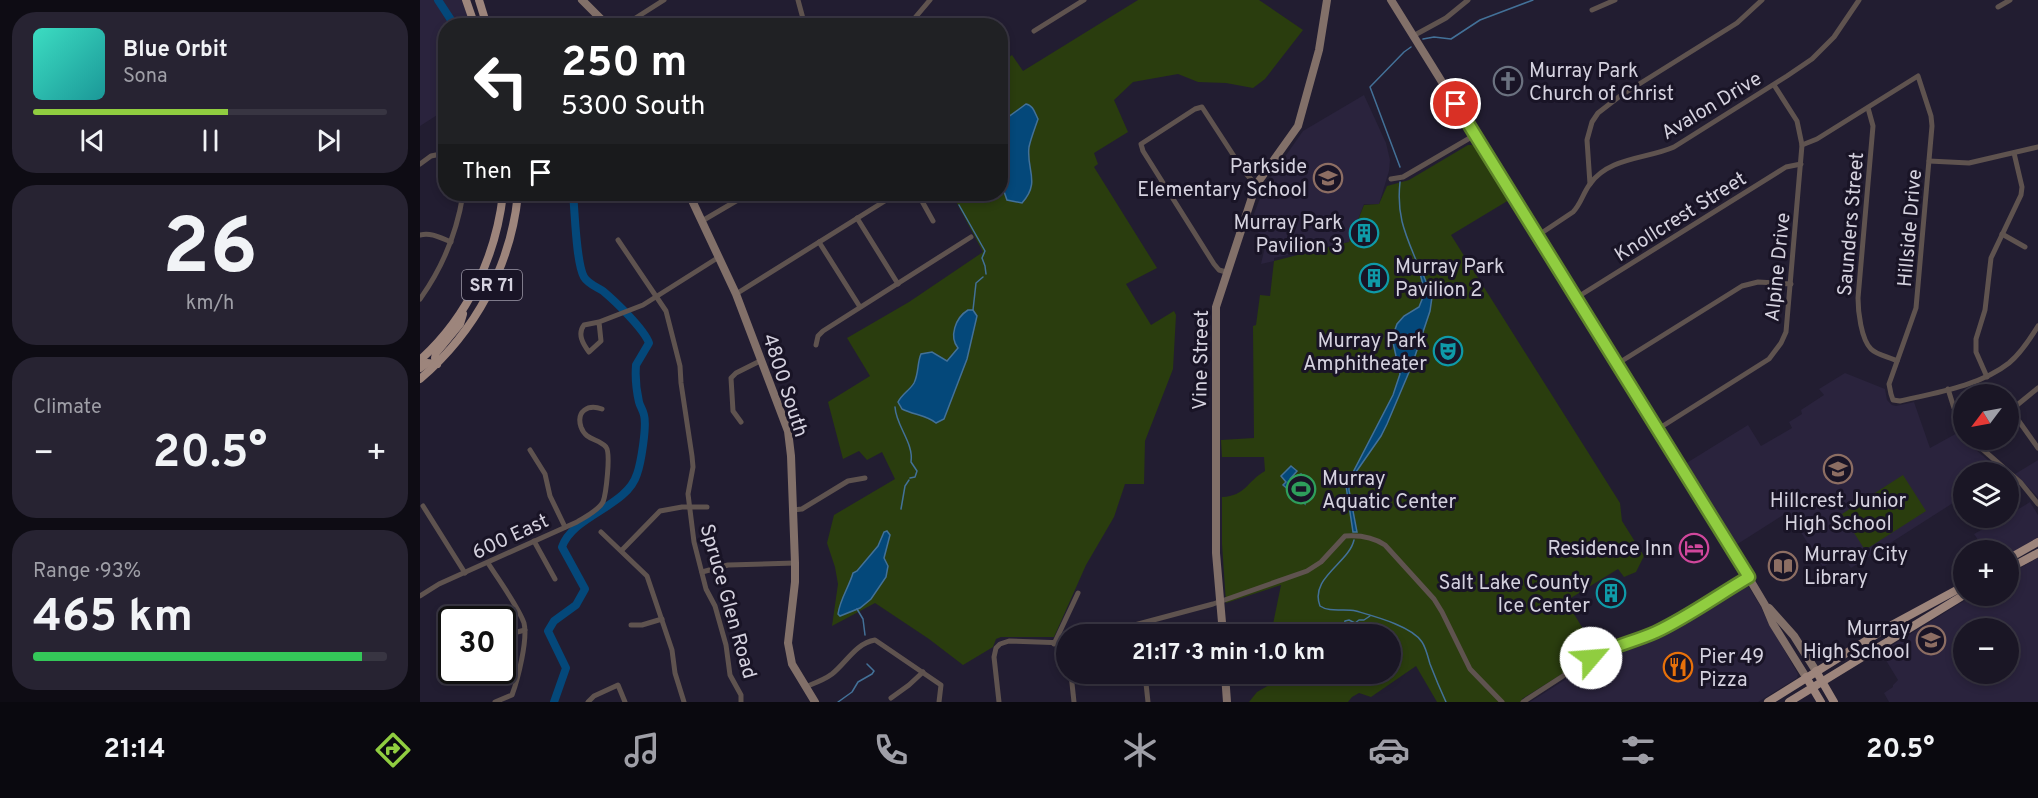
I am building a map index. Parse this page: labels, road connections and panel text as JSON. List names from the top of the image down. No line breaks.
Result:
{"streets":{"main road":["SR 71"],"street":["Avalon Drive","Knollcrest Street","Saunders Street","Hillside Drive","Alpine Drive","Vine Street","4800 South","600 East","Spruce Glen Road"]},"crossings":[["Avalon Drive","Alpine Drive"],["Knollcrest Street","Alpine Drive"],["Saunders Street","Hillside Drive"]],"places":{"church":["Murray Park Church of Christ"],"school or university":["Parkside Elementary School","Hillcrest Junior High School","Murray High School"],"building":["Murray Park Pavilion 3","Murray Park Pavilion 2","Salt Lake County Ice Center"],"theatre":["Murray Park Amphitheater"],"sports":["Murray Aquatic Center"],"hotel":["Residence Inn"],"library":["Murray City Library"],"restaurant":["Pier 49 Pizza"]},"north":"bottom left","page":{"turn":["250 m","5300 South"],"song":["Blue Orbit","Sona"],"then":"Then","tile":[["26","km/h"],"Climate",["Range · 93%","465 km"]],"map_buttons":["+","−"],"heat":["−","20.5°","+"],"limit":"30","trip":"21:17 · 3 min · 1.0 km","tabs":["21:14","20.5°"]}}
